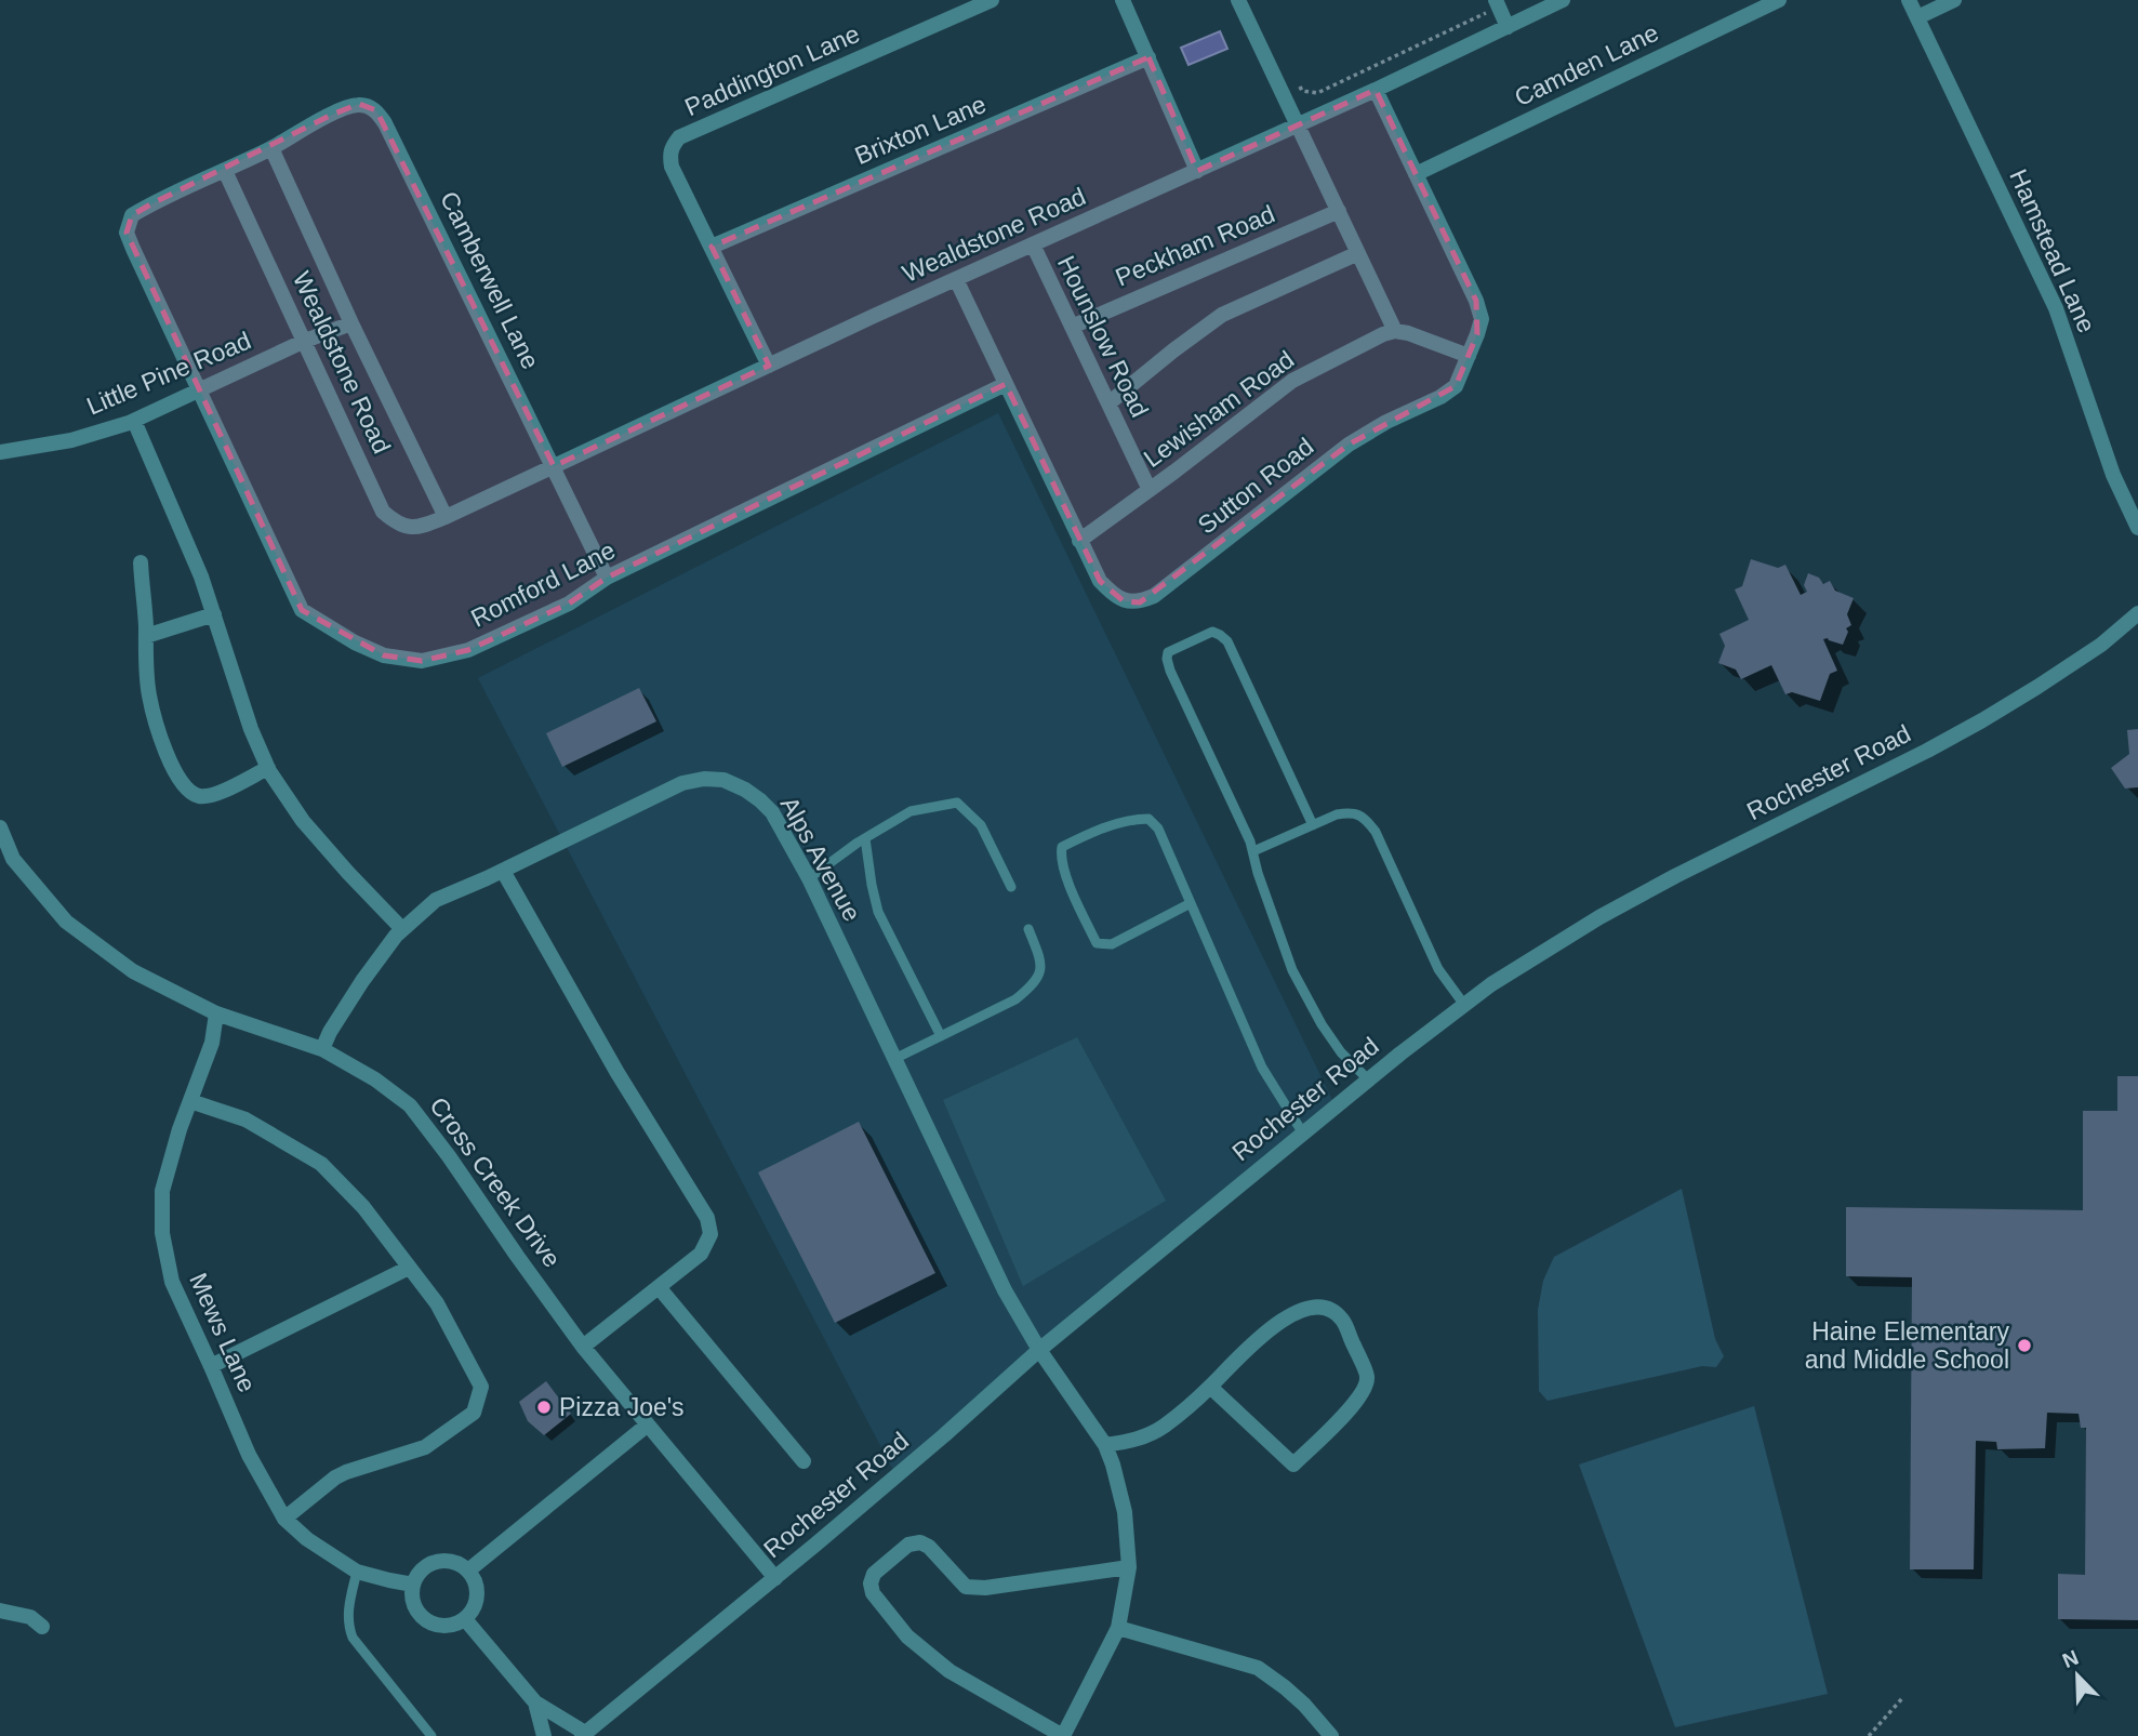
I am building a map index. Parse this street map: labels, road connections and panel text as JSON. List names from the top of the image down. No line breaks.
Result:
{"streets":{"street":["Camden Lane","Paddington Lane","Brixton Lane","Wealdstone Road","Peckham Road","Hamstead Lane","Camberwell Lane","Hounslow Road","Little Pine Road","Lewisham Road","Sutton Road","Romford Lane","Rochester Road","Alps Avenue","Cross Creek Drive","Mews Lane"]},"crossings":[["Camden Lane","Sutton Road"],["Paddington Lane","Brixton Lane"],["Paddington Lane","Wealdstone Road"],["Wealdstone Road","Camberwell Lane"],["Wealdstone Road","Hounslow Road"],["Wealdstone Road","Little Pine Road"],["Wealdstone Road","Sutton Road"],["Wealdstone Road","Romford Lane"],["Peckham Road","Hounslow Road"],["Camberwell Lane","Romford Lane"],["Hounslow Road","Lewisham Road"],["Little Pine Road","Romford Lane"],["Lewisham Road","Sutton Road"],["Sutton Road","Romford Lane"],["Rochester Road","Alps Avenue"],["Rochester Road","Cross Creek Drive"],["Alps Avenue","Cross Creek Drive"],["Cross Creek Drive","Mews Lane"]],"places":["Haine Elementary and Middle School","Pizza Joe's"],"north":"top left"}
